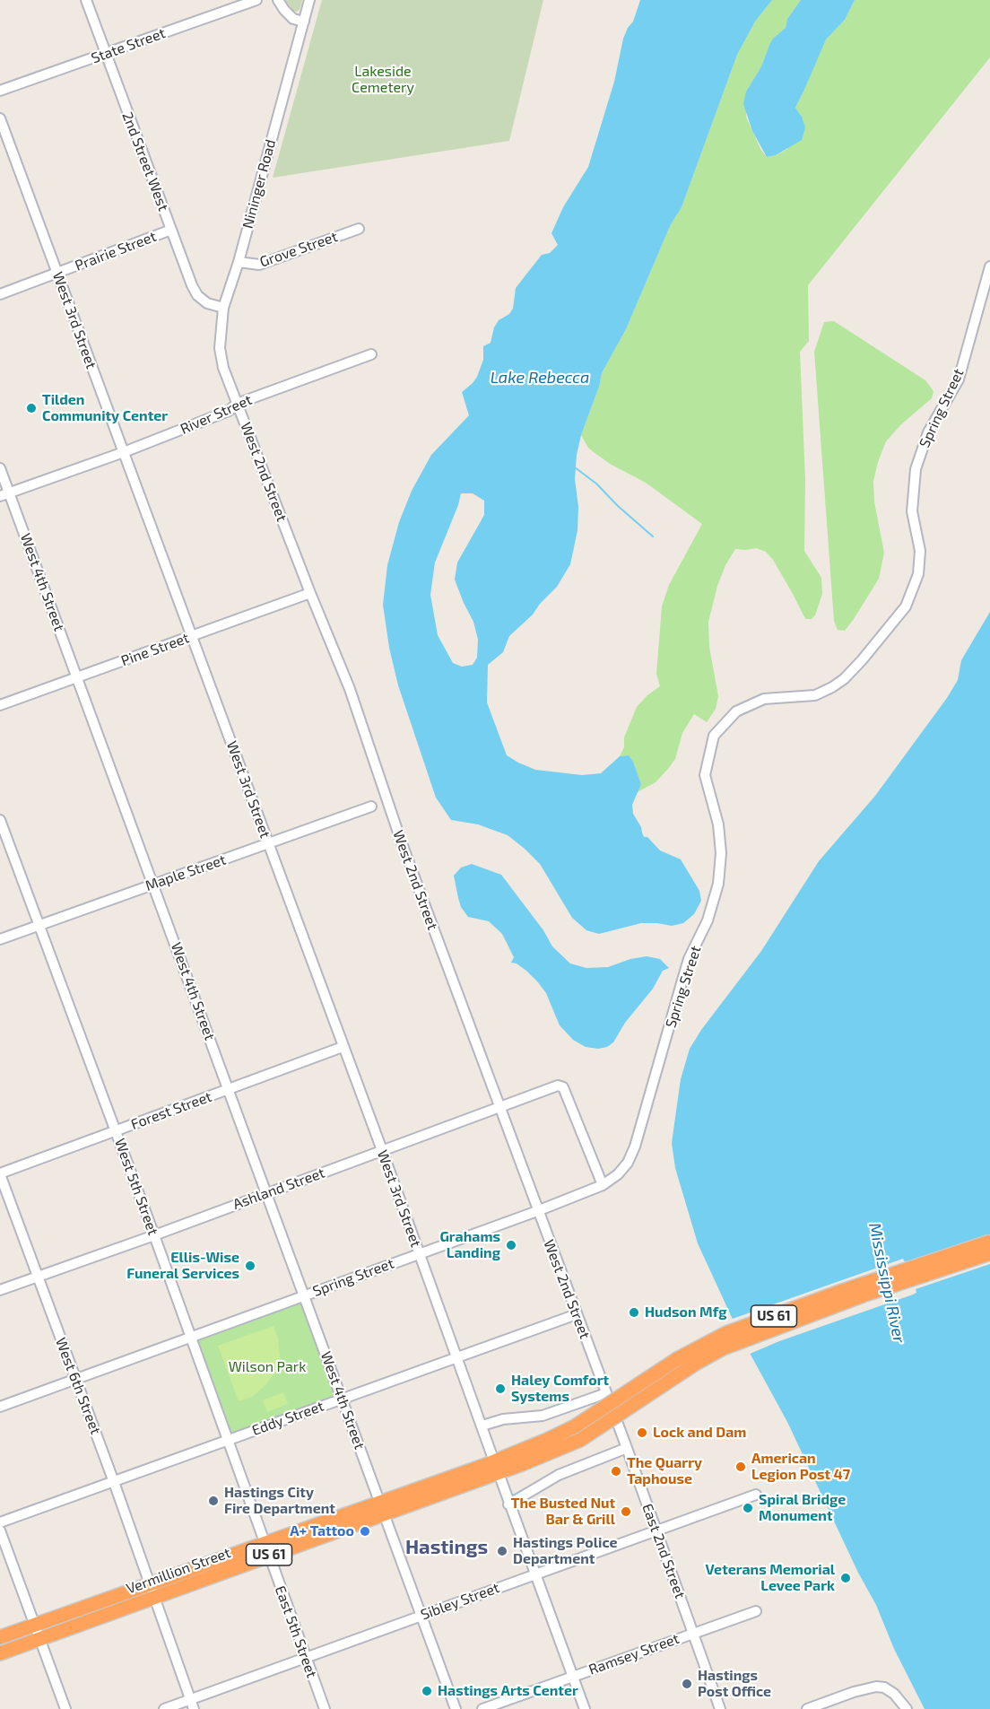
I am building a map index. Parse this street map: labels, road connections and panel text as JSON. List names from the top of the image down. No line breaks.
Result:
{"streets":{"highway":["US 61","Vermillion Street"],"street":["State Street","2nd Street West","Nininger Road","Grove Street","Prairie Street","West 3rd Street","Spring Street","River Street","West 2nd Street","West 4th Street","Pine Street","Maple Street","Forest Street","West 5th Street","Ashland Street","West 6th Street","Eddy Street","East 2nd Street","Sibley Street","East 5th Street","Ramsey Street"]},"crossings":[["State Street","2nd Street West"],["2nd Street West","Nininger Road"],["2nd Street West","Prairie Street"],["Nininger Road","Grove Street"],["Nininger Road","West 2nd Street"],["Prairie Street","West 3rd Street"],["West 3rd Street","Spring Street"],["West 3rd Street","River Street"],["West 3rd Street","Pine Street"],["West 3rd Street","Maple Street"],["West 3rd Street","Forest Street"],["West 3rd Street","Ashland Street"],["West 3rd Street","Eddy Street"],["West 3rd Street","Vermillion Street"],["West 3rd Street","Sibley Street"],["West 3rd Street","Ramsey Street"],["Spring Street","West 2nd Street"],["Spring Street","West 4th Street"],["Spring Street","West 5th Street"],["Spring Street","Ashland Street"],["Spring Street","West 6th Street"],["River Street","West 2nd Street"],["River Street","West 4th Street"],["West 2nd Street","Pine Street"],["West 2nd Street","Ashland Street"],["West 2nd Street","Eddy Street"],["West 2nd Street","East 2nd Street"],["West 4th Street","Pine Street"],["West 4th Street","Maple Street"],["West 4th Street","Forest Street"],["West 4th Street","Ashland Street"],["West 4th Street","Eddy Street"],["West 4th Street","Vermillion Street"],["West 4th Street","Sibley Street"],["Maple Street","West 5th Street"],["Forest Street","West 5th Street"],["Forest Street","West 6th Street"],["West 5th Street","Ashland Street"],["West 5th Street","Eddy Street"],["West 5th Street","Vermillion Street"],["West 5th Street","East 5th Street"],["Ashland Street","West 6th Street"],["West 6th Street","Eddy Street"],["West 6th Street","Vermillion Street"],["West 6th Street","Sibley Street"],["East 2nd Street","Sibley Street"],["East 2nd Street","Ramsey Street"],["Vermillion Street","East 5th Street"],["Sibley Street","East 5th Street"]],"districts":["Hastings"],"water":["Lake Rebecca","Mississippi River"],"parks":["Lakeside Cemetery","Wilson Park"],"places":["Tilden Community Center","Grahams Landing","Ellis-Wise Funeral Services","Hudson Mfg","Haley Comfort Systems","Lock and Dam","American Legion Post 47","The Quarry Taphouse","Hastings City Fire Department","Spiral Bridge Monument","The Busted Nut Bar & Grill","A+ Tattoo","Hastings Police Department","Veterans Memorial Levee Park","Hastings Post Office","Hastings Arts Center"]}
